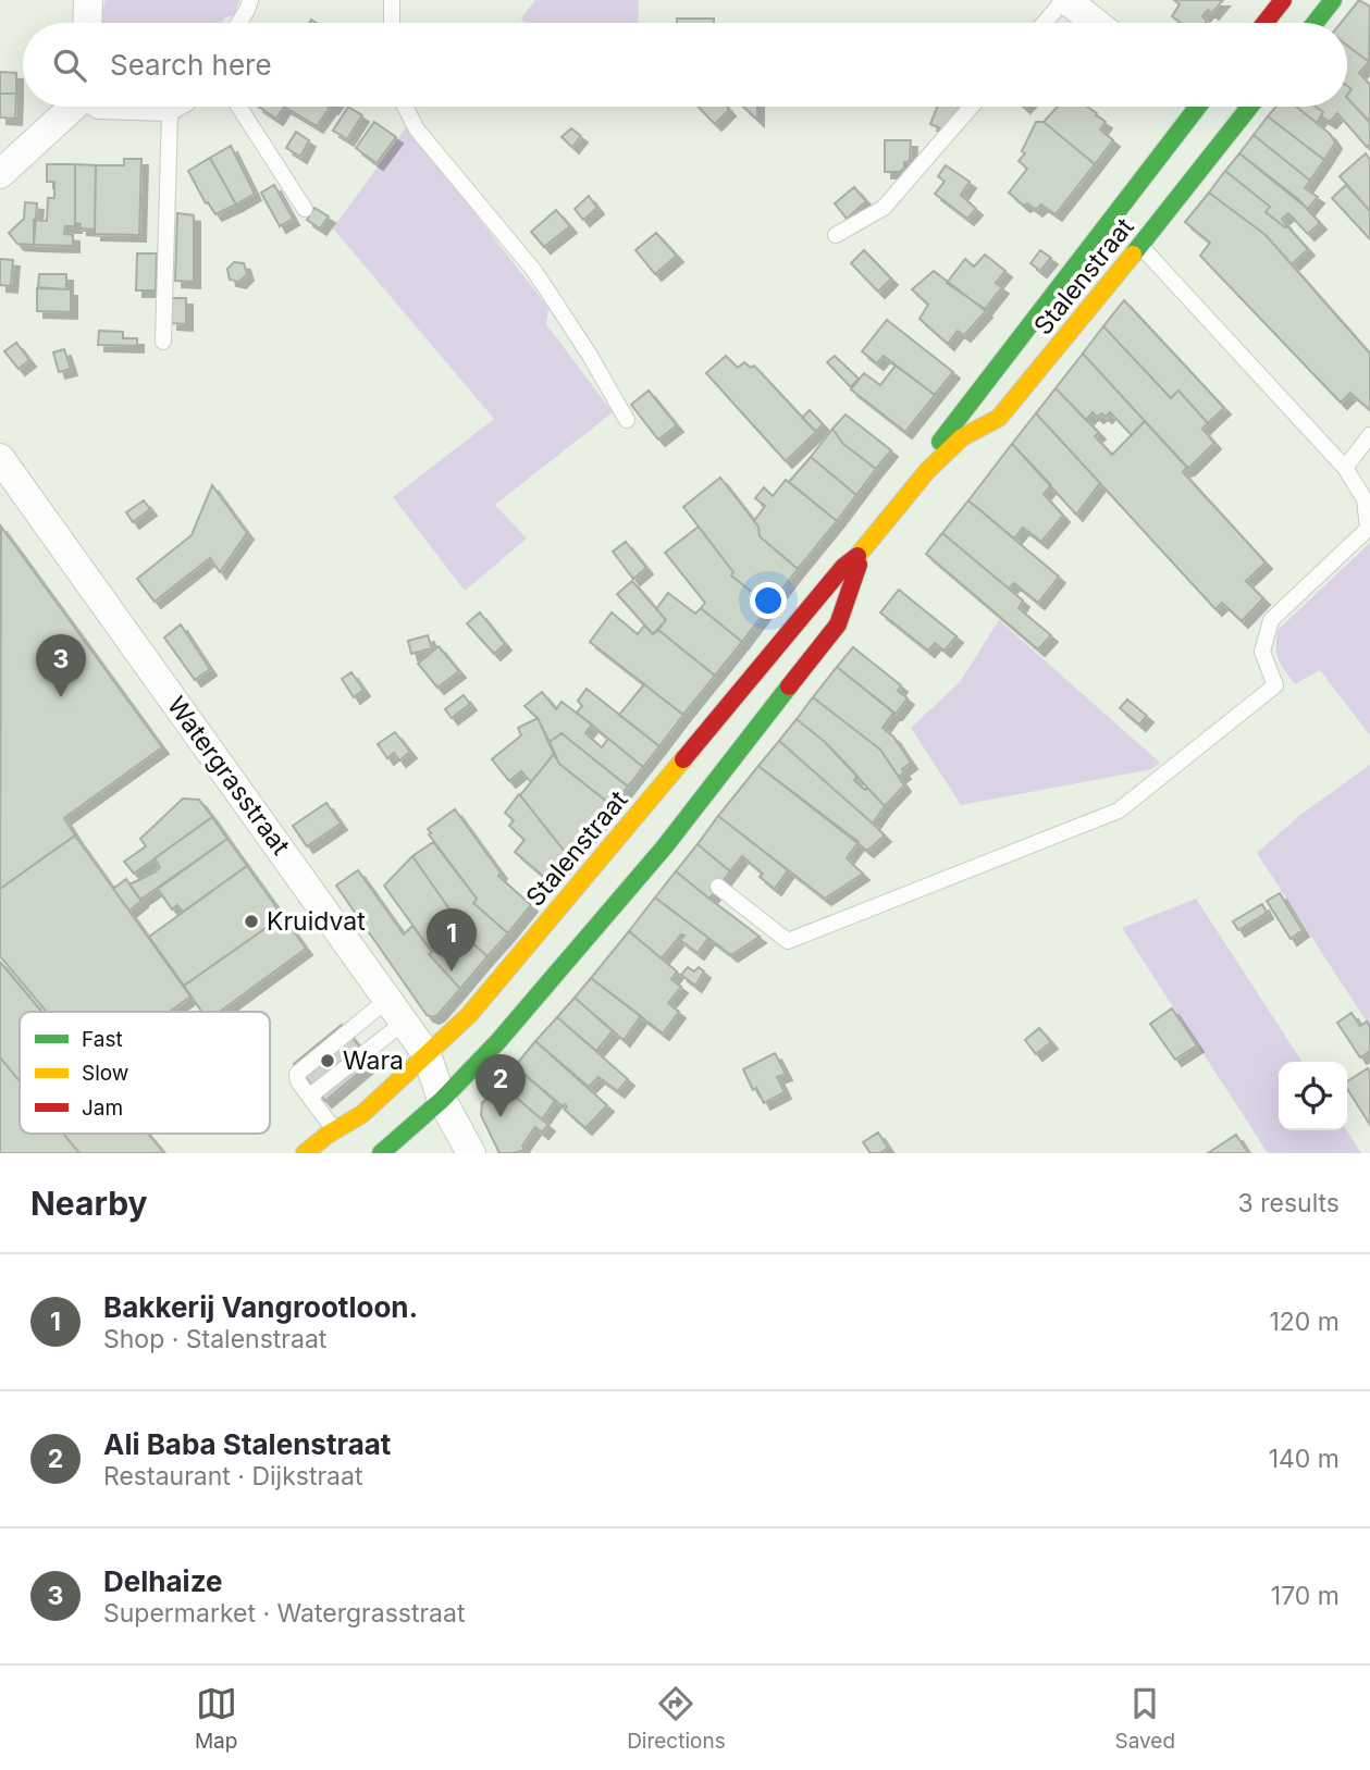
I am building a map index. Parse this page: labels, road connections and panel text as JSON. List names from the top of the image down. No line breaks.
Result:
{"streets":{"street":["Stalenstraat","Watergrasstraat"]},"crossings":[["Stalenstraat","Watergrasstraat"]],"places":["Kruidvat","Wara"],"legend":["Fast","Slow","Jam"],"page":{"search":"Search here","pins":["3","1","2"],"heading":["Nearby","3 results"],"list":[{"mark":"1","name":"Bakkerij Vangrootloon.","note":"Shop · Stalenstraat","value":"120 m"},{"mark":"2","name":"Ali Baba Stalenstraat","note":"Restaurant · Dijkstraat","value":"140 m"},{"mark":"3","name":"Delhaize","note":"Supermarket · Watergrasstraat","value":"170 m"}],"nav":["Map","Directions","Saved"]}}
